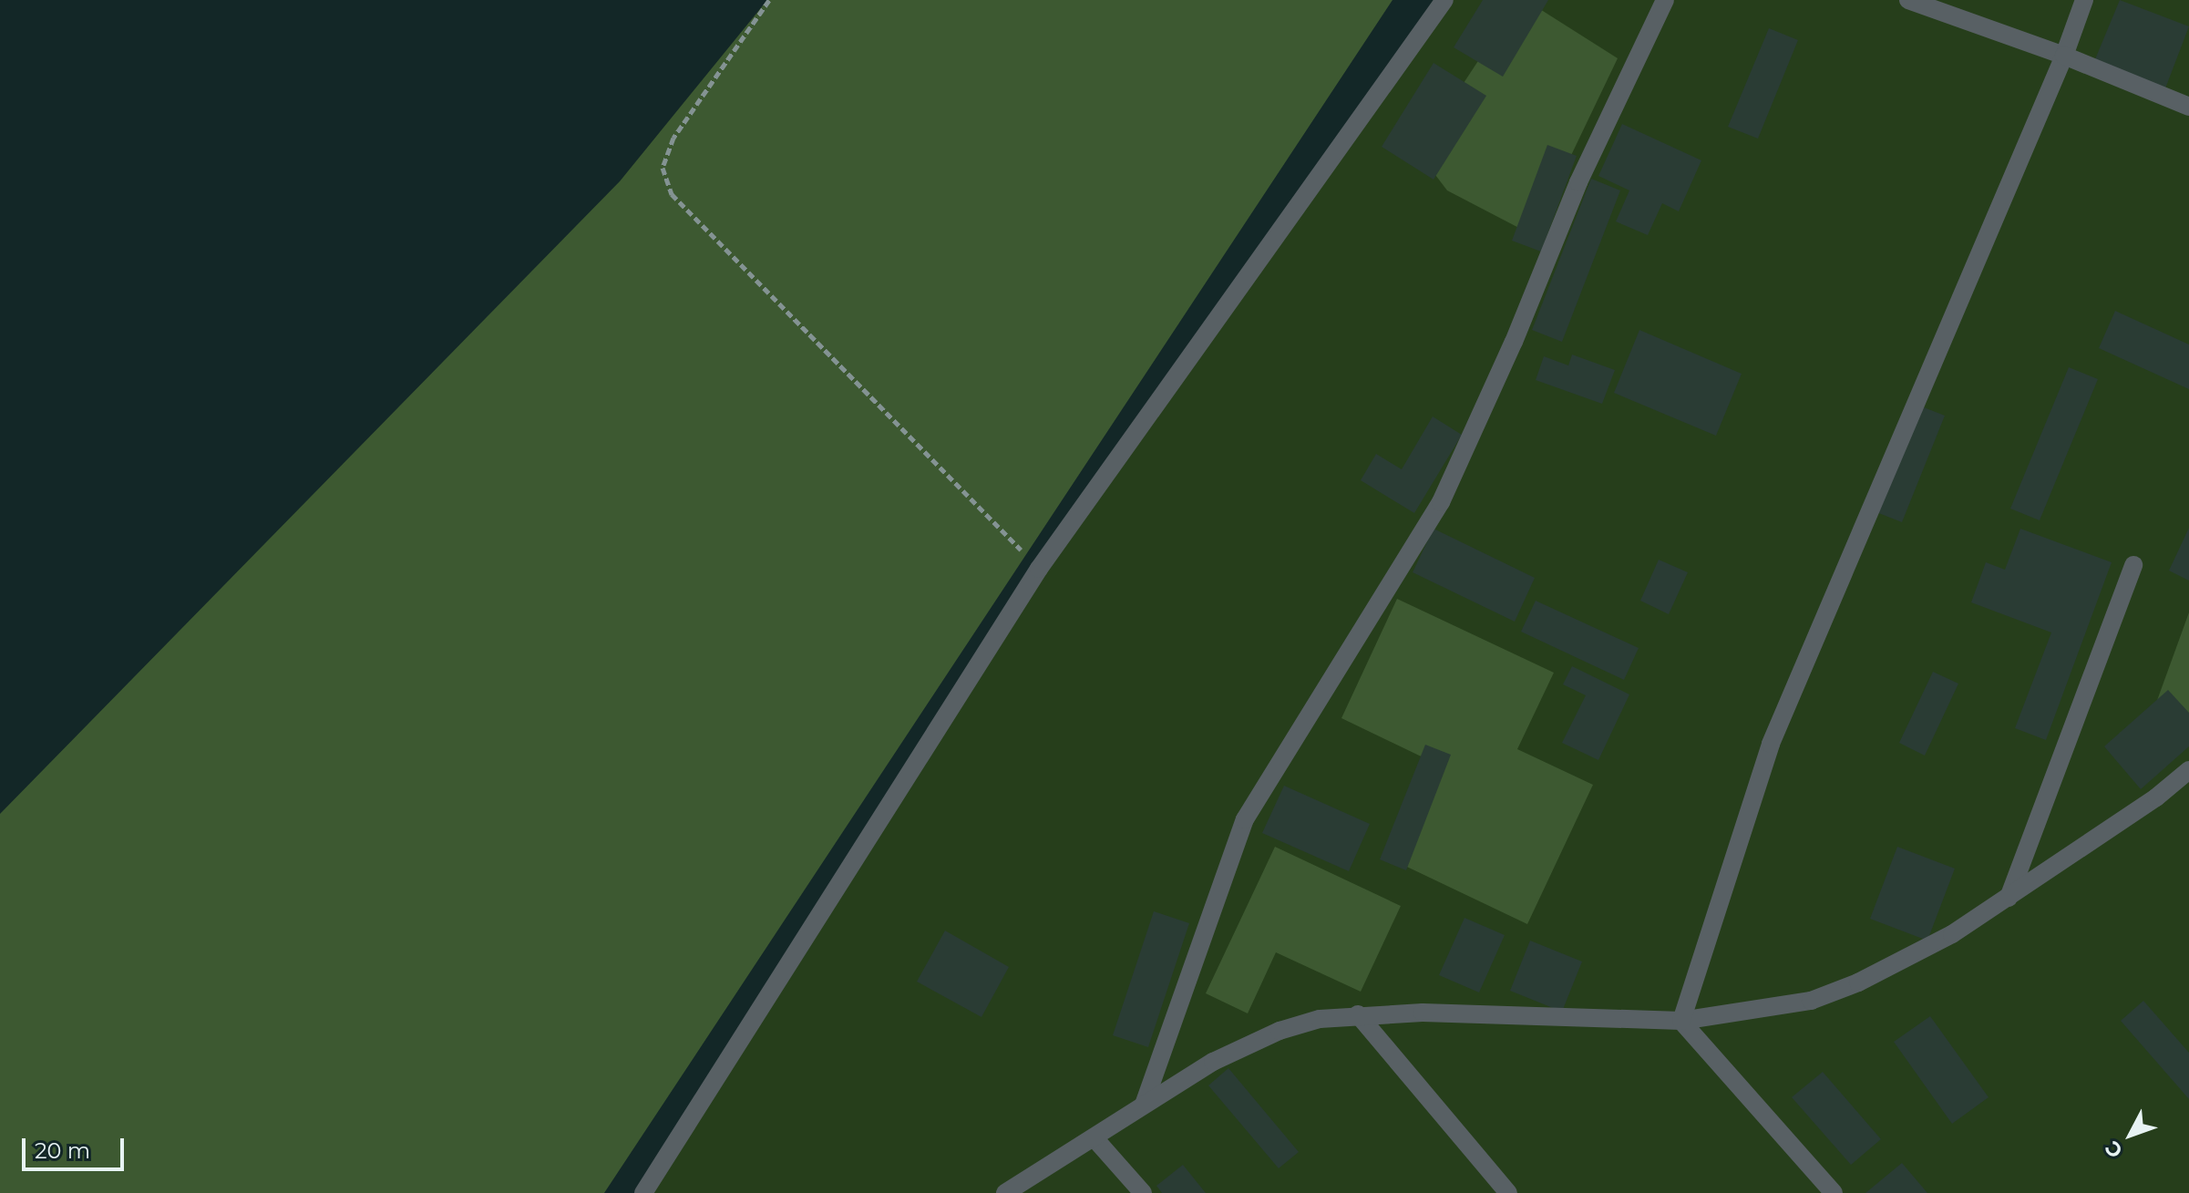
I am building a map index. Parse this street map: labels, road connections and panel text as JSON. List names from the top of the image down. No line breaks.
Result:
{"scale_bar":"20 m","north":"bottom left"}
